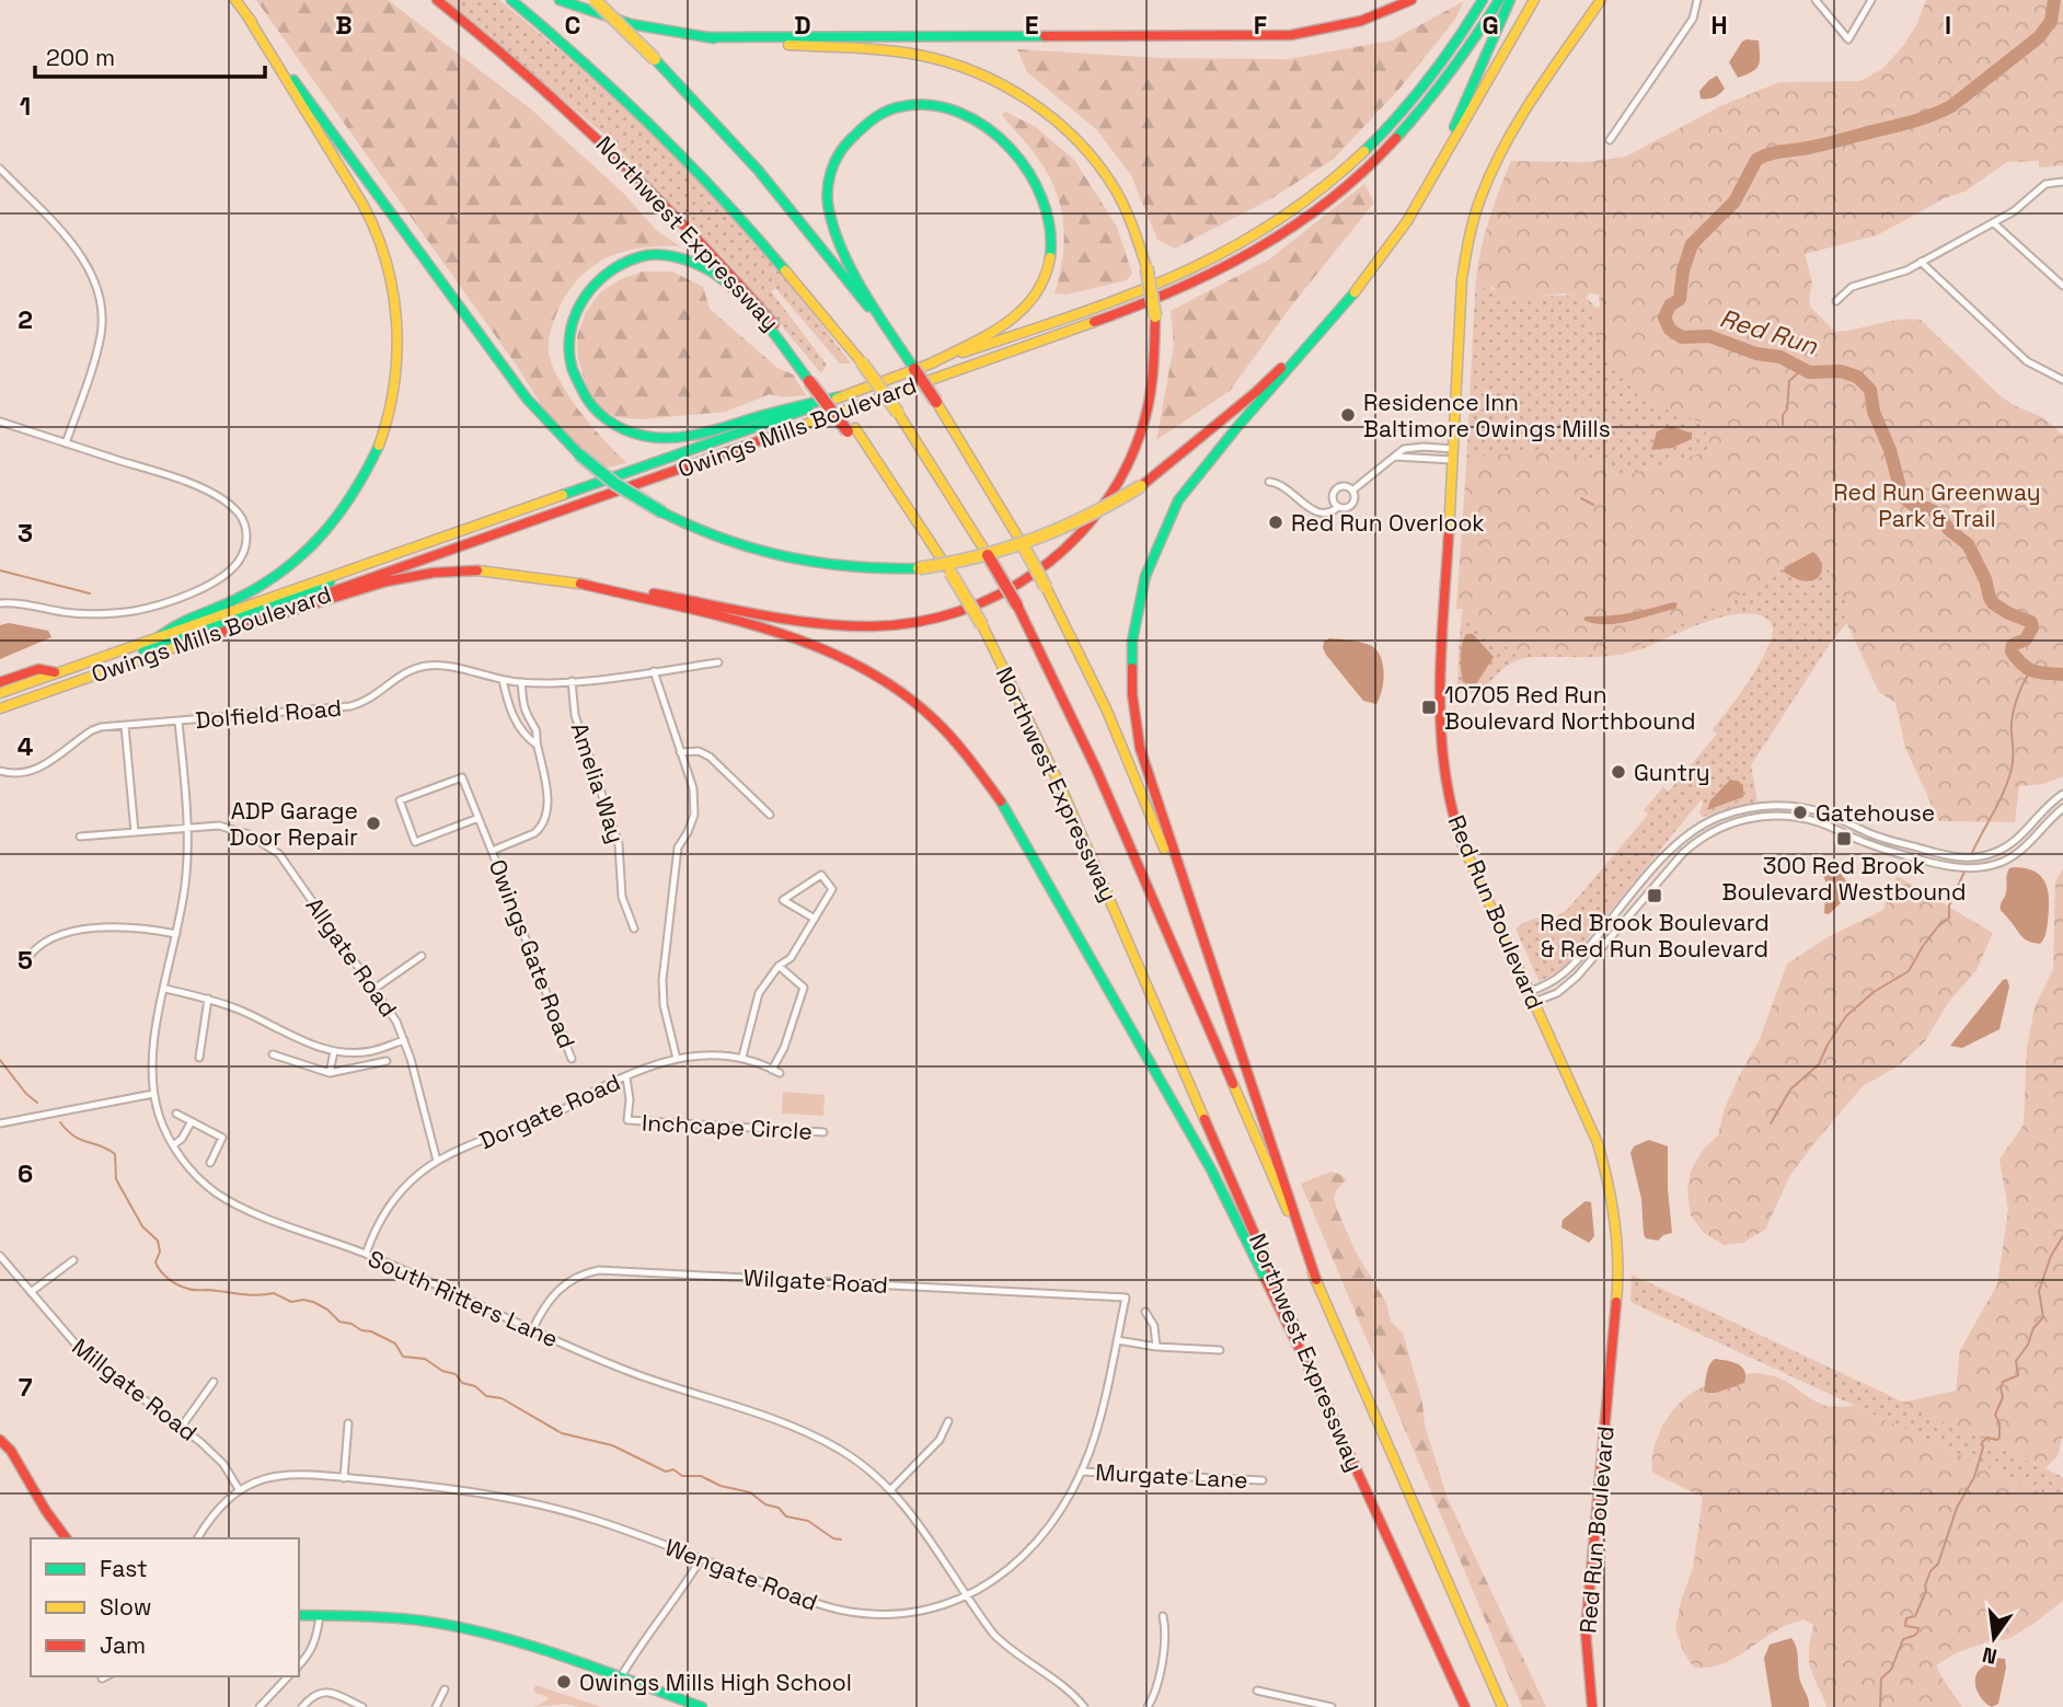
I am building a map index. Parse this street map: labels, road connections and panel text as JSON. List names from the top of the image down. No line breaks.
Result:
{"streets":{"main road":["Northwest Expressway","Owings Mills Boulevard","Red Run Boulevard"],"street":["Dolfield Road","Amelia Way","Owings Gate Road","Allgate Road","Dorgate Road","Inchcape Circle","Wilgate Road","South Ritters Lane","Millgate Road","Murgate Lane","Wengate Road"]},"crossings":[["Dolfield Road","Amelia Way"],["Dolfield Road","Owings Gate Road"],["Dolfield Road","South Ritters Lane"],["Allgate Road","Dorgate Road"],["Allgate Road","South Ritters Lane"],["Dorgate Road","Inchcape Circle"],["Dorgate Road","South Ritters Lane"],["Wilgate Road","South Ritters Lane"],["Wilgate Road","Wengate Road"],["South Ritters Lane","Wengate Road"],["Millgate Road","Wengate Road"],["Murgate Lane","Wengate Road"]],"water":["Red Run"],"parks":["Red Run Greenway Park & Trail"],"places":{"other":["Residence Inn Baltimore Owings Mills","Red Run Overlook","Guntry","Gatehouse","ADP Garage Door Repair","Owings Mills High School"],"transit":["10705 Red Run Boulevard Northbound","300 Red Brook Boulevard Westbound","Red Brook Boulevard & Red Run Boulevard"]},"legend":["Fast","Slow","Jam"],"scale_bar":"200 m","north":"bottom","grid":{"columns":["B","C","D","E","F","G","H","I"],"rows":["1","2","3","4","5","6","7"]}}
